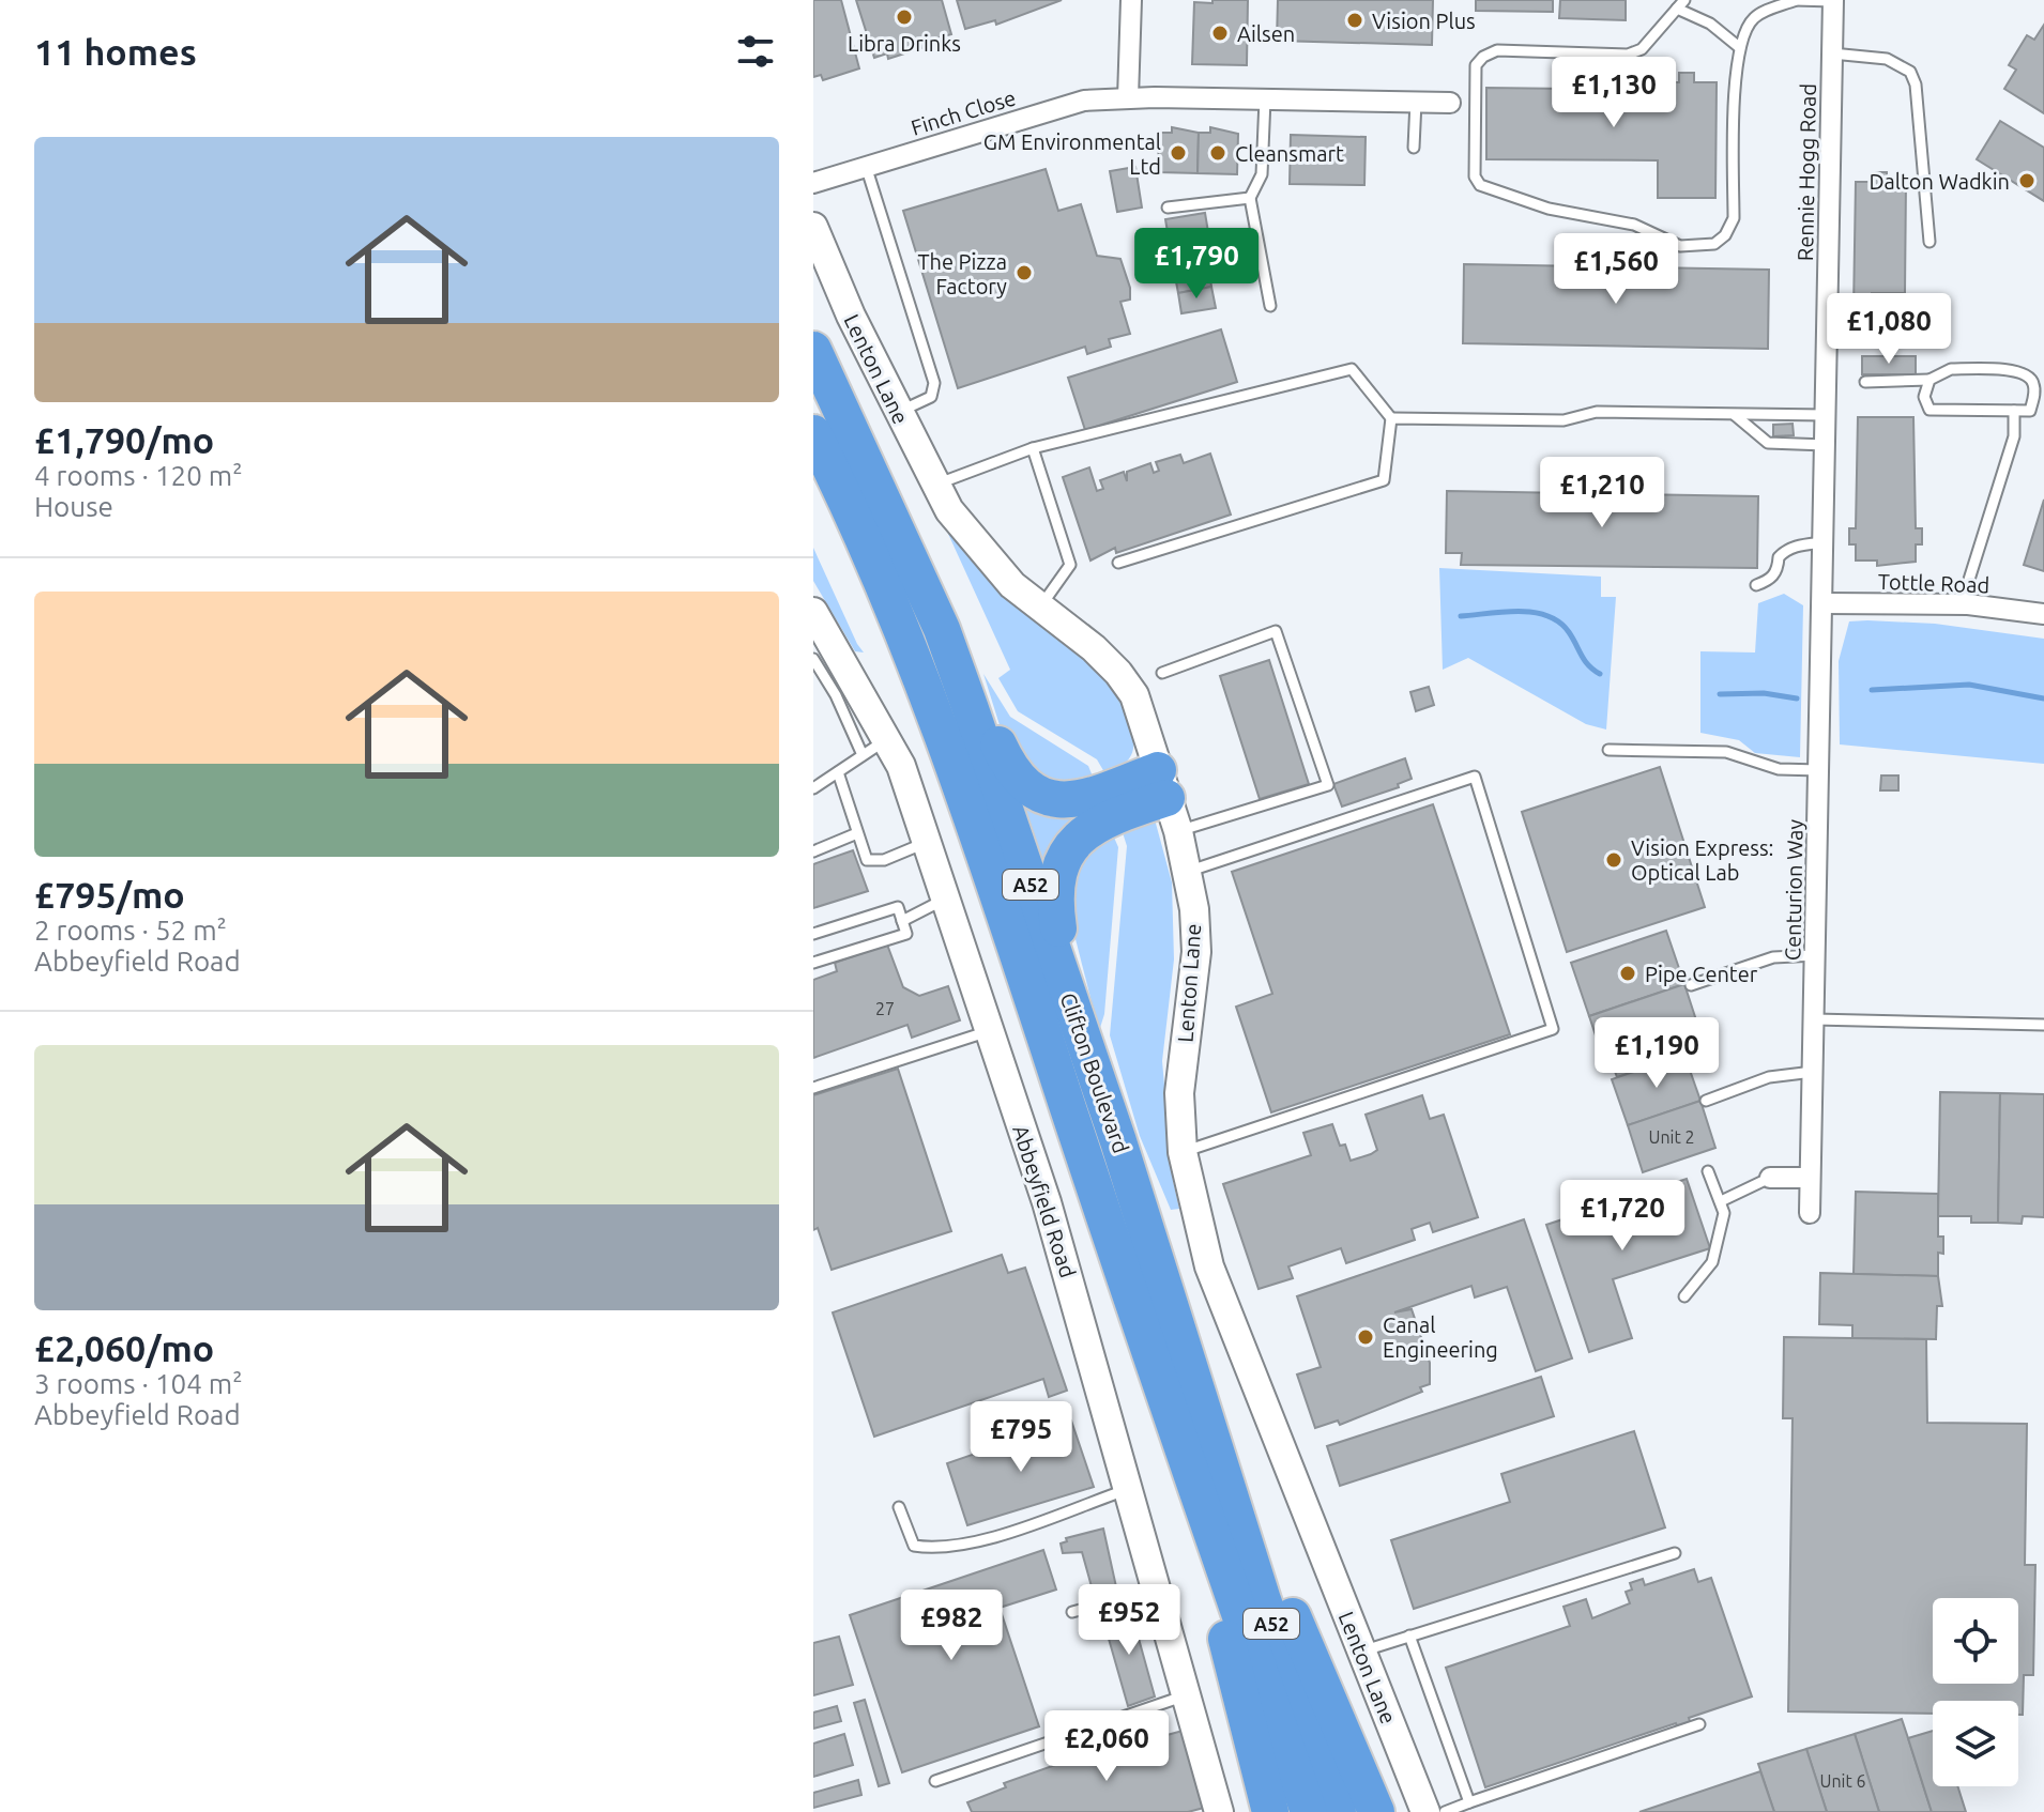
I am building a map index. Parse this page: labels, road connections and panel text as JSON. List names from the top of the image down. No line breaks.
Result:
{"streets":{"highway":["A52","Clifton Boulevard"],"street":["Finch Close","Rennie Hogg Road","Lenton Lane","Tottle Road","Centurion Way","Abbeyfield Road"]},"crossings":[["Rennie Hogg Road","Tottle Road"],["Rennie Hogg Road","Centurion Way"],["Tottle Road","Centurion Way"]],"places":["Libra Drinks","Vision Plus","Ailsen","GM Environmental Ltd","Cleansmart","Dalton Wadkin","The Pizza Factory","Vision Express: Optical Lab","Pipe Center","Canal Engineering"],"house_numbers":["27","Unit 2","Unit 6"],"page":{"heading":"11 homes","price":["£1,130","£1,790","£1,560","£1,080","£1,210","£1,190","£1,720","£795","£952","£982","£2,060"],"list":[{"name":"£1,790/mo","note":"4 rooms · 120 m² · House"},{"name":"£795/mo","note":"2 rooms · 52 m² · Abbeyfield Road"},{"name":"£2,060/mo","note":"3 rooms · 104 m² · Abbeyfield Road"}]}}
